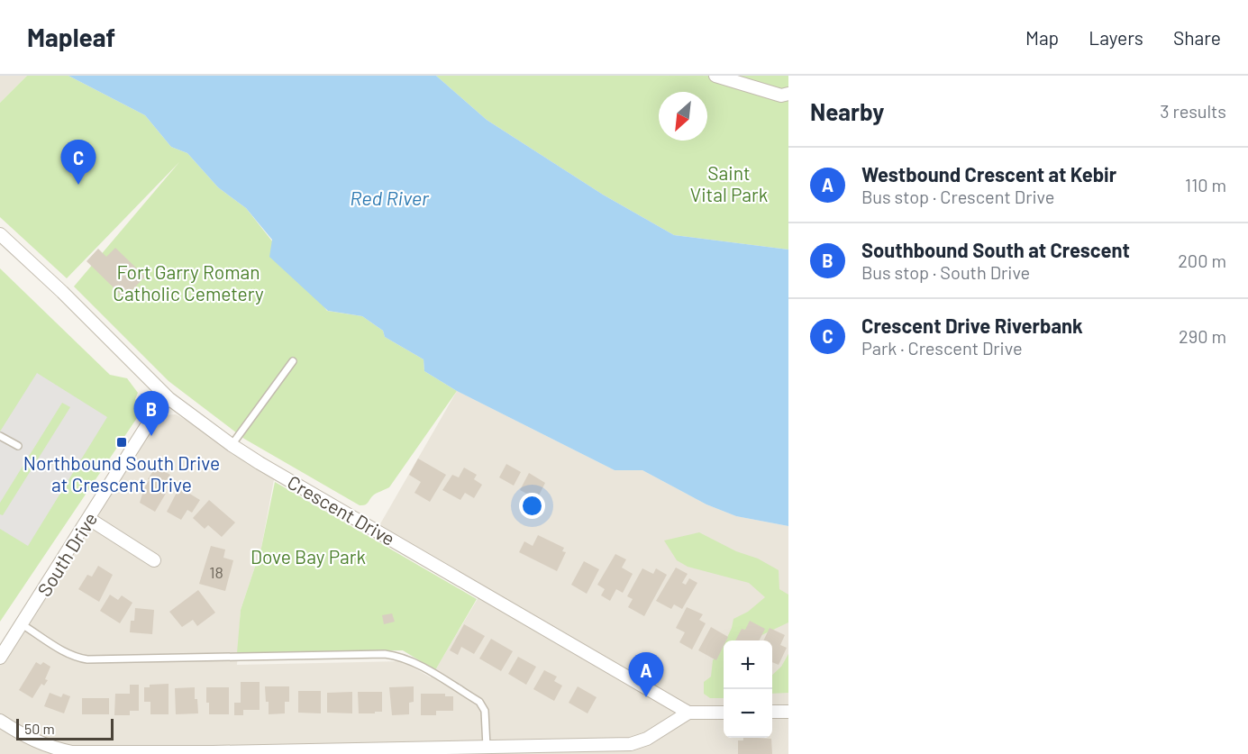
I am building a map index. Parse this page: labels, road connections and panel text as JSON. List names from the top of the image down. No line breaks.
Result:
{"streets":{"street":["Crescent Drive","South Drive"]},"crossings":[["Crescent Drive","South Drive"]],"water":["Red River"],"parks":["Saint Vital Park","Fort Garry Roman Catholic Cemetery","Dove Bay Park"],"places":{"transit":["Northbound South Drive at Crescent Drive"]},"house_numbers":["18"],"scale_bar":"50 m","north":"bottom left","page":{"header":"Mapleaf","nav":["Map","Layers","Share"],"heading":["Nearby","3 results"],"pins":["C","B","A"],"list":[{"mark":"A","name":"Westbound Crescent at Kebir","note":"Bus stop · Crescent Drive","value":"110 m"},{"mark":"B","name":"Southbound South at Crescent","note":"Bus stop · South Drive","value":"200 m"},{"mark":"C","name":"Crescent Drive Riverbank","note":"Park · Crescent Drive","value":"290 m"}],"map_buttons":["+","−"],"scale":"50 m"}}
